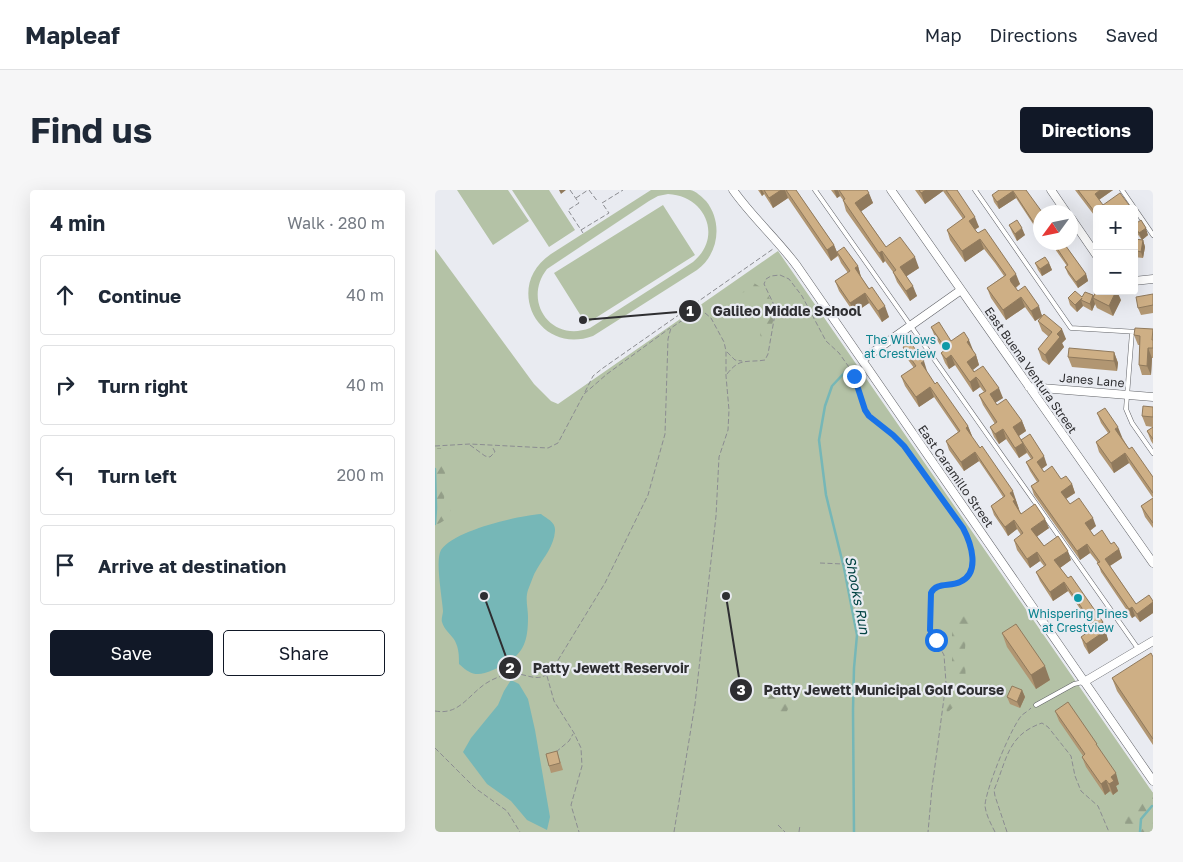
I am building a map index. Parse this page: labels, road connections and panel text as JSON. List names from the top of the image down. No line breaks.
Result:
{"streets":{"street":["East Buena Ventura Street","Janes Lane","East Caramillo Street"]},"crossings":[["East Buena Ventura Street","Janes Lane"]],"water":["Shooks Run"],"places":["Galileo Middle School","The Willows at Crestview","Patty Jewett Reservoir","Patty Jewett Municipal Golf Course","Whispering Pines at Crestview"],"north":"bottom left","page":{"header":"Mapleaf","nav":["Map","Directions","Saved"],"buttons":["Directions",["Save","Share"]],"title":"Find us","heading":["4 min","Walk · 280 m"],"map_buttons":["+","−"],"list":[["Continue","40 m"],["Turn right","40 m"],["Turn left","200 m"],"Arrive at destination"]}}
